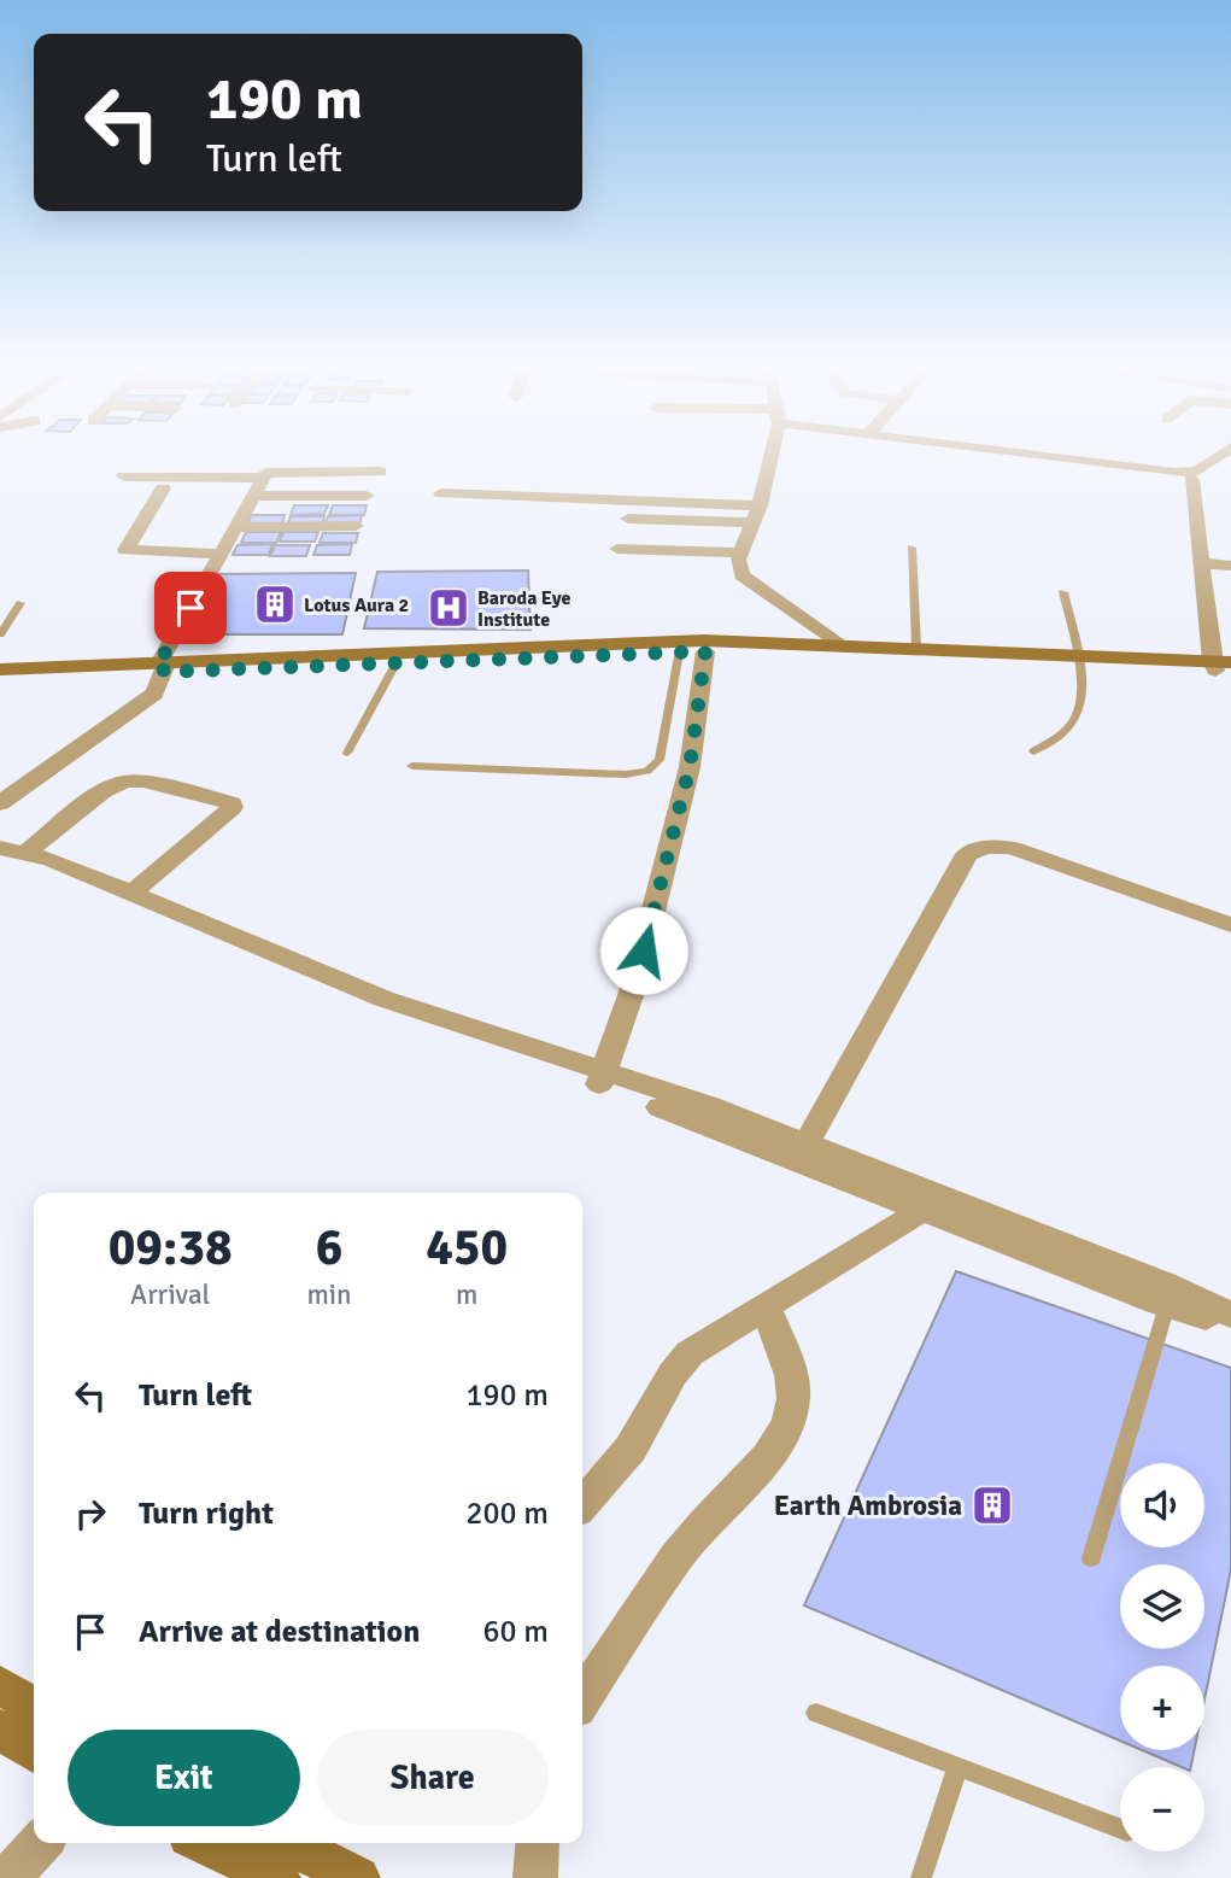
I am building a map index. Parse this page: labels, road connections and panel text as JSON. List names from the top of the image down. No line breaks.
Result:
{"places":{"building":["Lotus Aura 2","Earth Ambrosia"],"hospital":["Baroda Eye Institute"]},"page":{"turn":["190 m","Turn left"],"eta":["09:38","Arrival","6","min","450","m"],"list":[{"name":"Turn left","value":"190 m"},{"name":"Turn right","value":"200 m"},{"name":"Arrive at destination","value":"60 m"}],"map_buttons":["+","−"],"buttons":["Exit","Share"]}}
